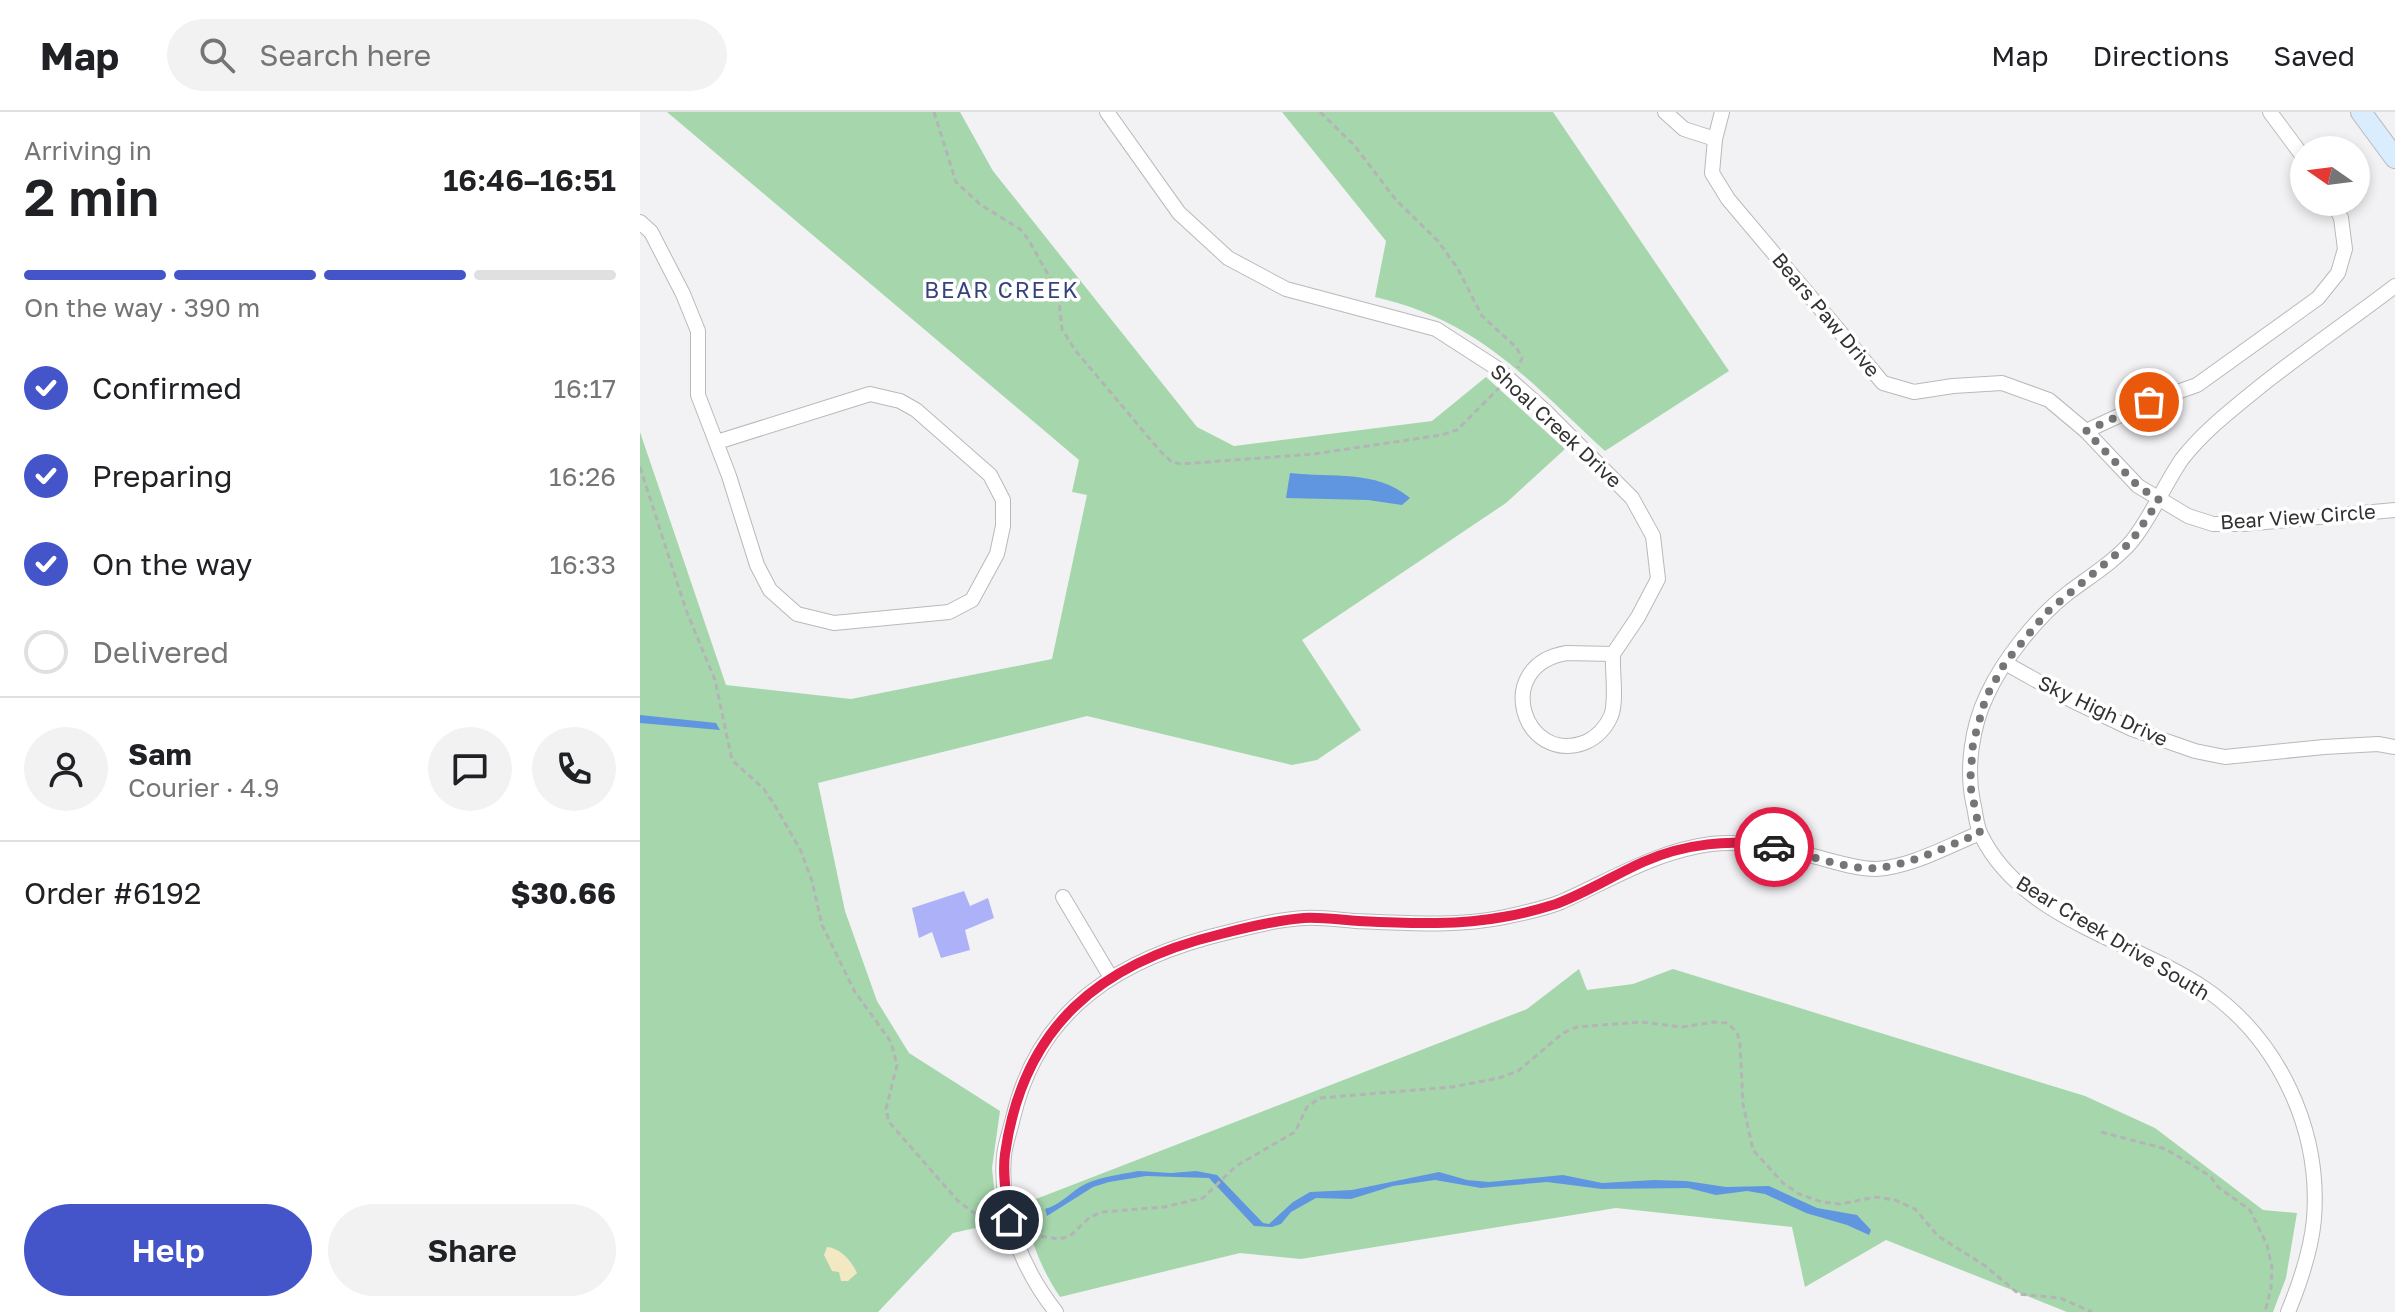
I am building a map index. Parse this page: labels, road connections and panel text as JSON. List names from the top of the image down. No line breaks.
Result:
{"streets":{"street":["Bears Paw Drive","Shoal Creek Drive","Bear View Circle","Sky High Drive","Bear Creek Drive South"]},"crossings":[["Bears Paw Drive","Bear View Circle"],["Bears Paw Drive","Bear Creek Drive South"],["Bear View Circle","Bear Creek Drive South"],["Sky High Drive","Bear Creek Drive South"]],"districts":["BEAR CREEK"],"north":"left","page":{"header":"Map","search":"Search here","nav":["Map","Directions","Saved"],"heading":["2 min","Arriving in","16:46–16:51"],"panel":["Sam","Courier · 4.9","Order #6192","$30.66"],"bar":"On the way · 390 m","list":[["Confirmed","16:17"],["Preparing","16:26"],["On the way","16:33"],"Delivered"],"buttons":["Help","Share"]}}
